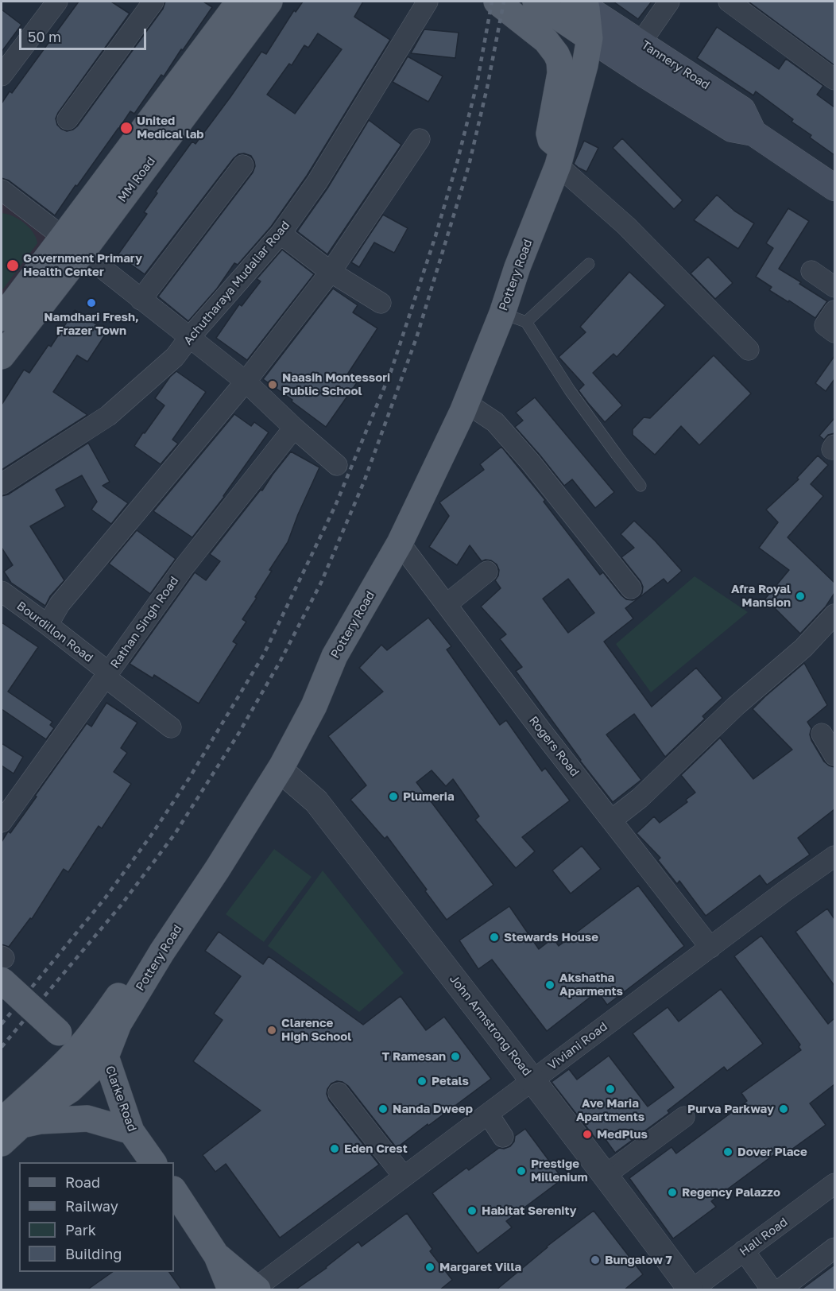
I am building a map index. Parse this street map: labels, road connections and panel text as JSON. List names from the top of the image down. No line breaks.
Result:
{"streets":{"main road":["Tannery Road","MM Road","Pottery Road","Clarke Road"],"street":["Achutharaya Mudaliar Road","Rathan Singh Road","Bourdillon Road","Rogers Road","John Armstrong Road","Viviani Road","Hall Road"]},"crossings":[["Tannery Road","Pottery Road"],["Pottery Road","Rogers Road"],["Pottery Road","John Armstrong Road"],["Pottery Road","Clarke Road"],["Rathan Singh Road","Bourdillon Road"],["Rogers Road","Viviani Road"],["John Armstrong Road","Viviani Road"],["John Armstrong Road","Hall Road"]],"places":["United Medical lab","Government Primary Health Center","Namdhari Fresh, Frazer Town","Naasih Montessori Public School","Afra Royal Mansion","Plumeria","Stewards House","Akshatha Aparments","Clarence High School","T Ramesan","Petals","Ave Maria Apartments","Nanda Dweep","Purva Parkway","MedPlus","Eden Crest","Dover Place","Prestige Millenium","Regency Palazzo","Habitat Serenity","Bungalow 7","Margaret Villa"],"legend":["Road","Railway","Park","Building"],"scale_bar":"50 m"}
